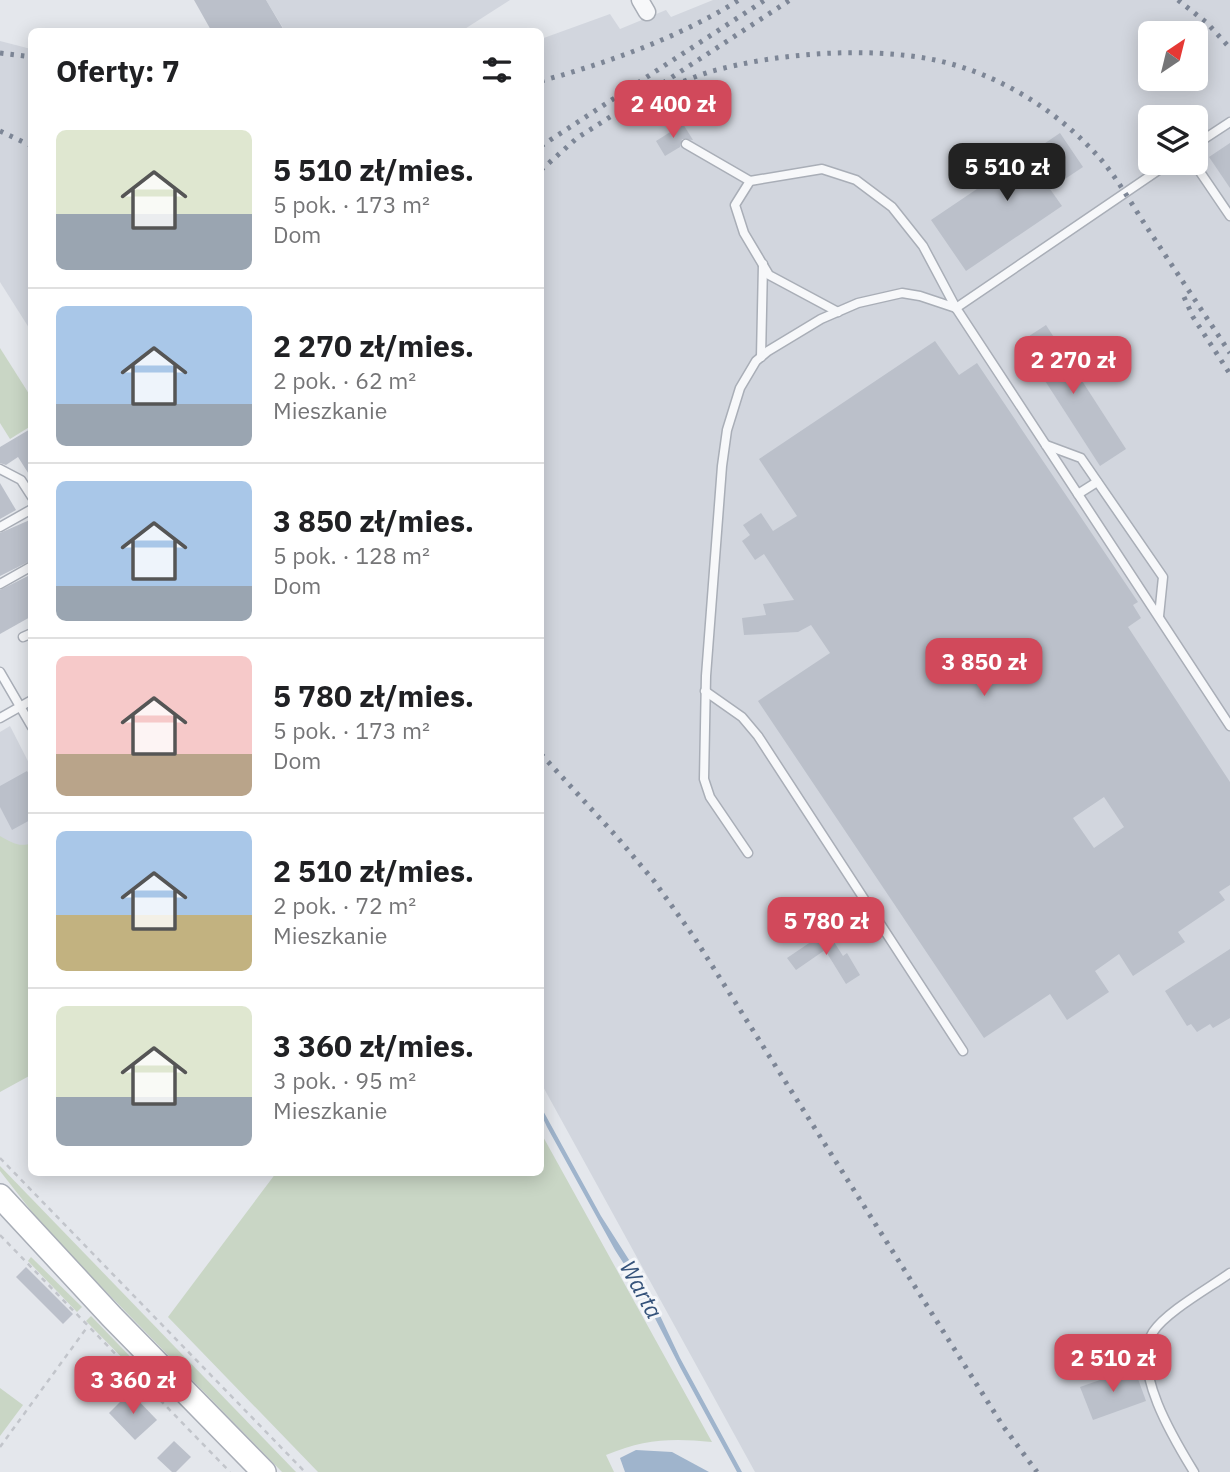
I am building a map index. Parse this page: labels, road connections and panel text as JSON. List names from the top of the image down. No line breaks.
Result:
{"water":["Warta"],"north":"top right","page":{"heading":"Oferty: 7","price":["2 400 zł","5 510 zł","2 270 zł","3 850 zł","5 780 zł","2 510 zł","3 360 zł"],"list":[{"name":"5 510 zł/mies.","note":"5 pok. · 173 m² · Dom"},{"name":"2 270 zł/mies.","note":"2 pok. · 62 m² · Mieszkanie"},{"name":"3 850 zł/mies.","note":"5 pok. · 128 m² · Dom"},{"name":"5 780 zł/mies.","note":"5 pok. · 173 m² · Dom"},{"name":"2 510 zł/mies.","note":"2 pok. · 72 m² · Mieszkanie"},{"name":"3 360 zł/mies.","note":"3 pok. · 95 m² · Mieszkanie"}]}}
